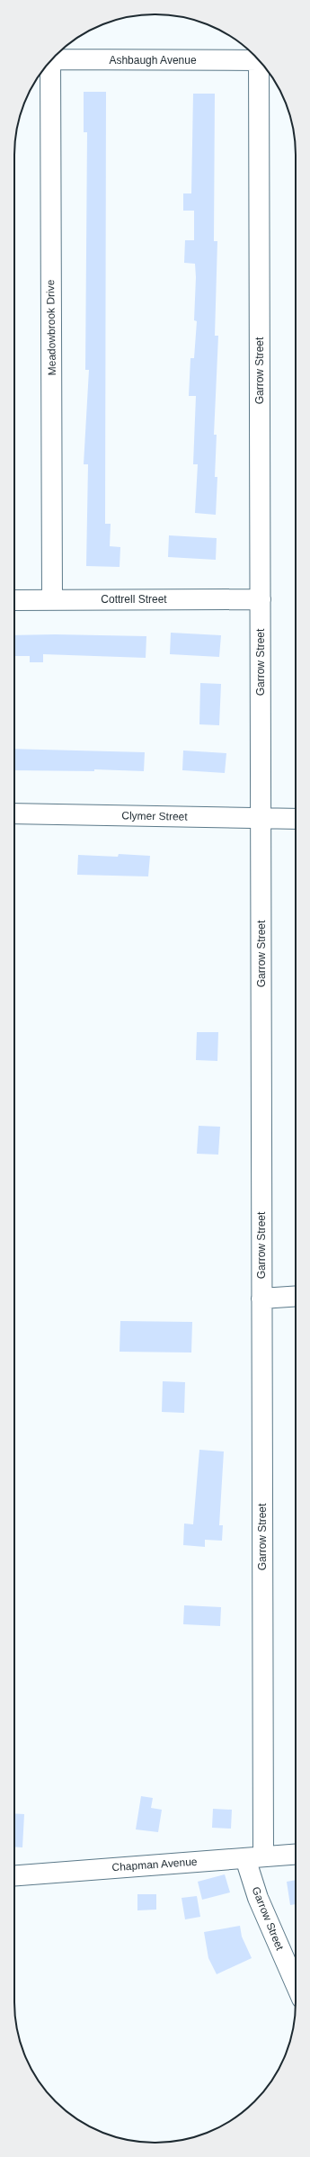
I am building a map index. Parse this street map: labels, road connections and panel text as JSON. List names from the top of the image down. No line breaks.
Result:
{"streets":{"street":["Ashbaugh Avenue","Meadowbrook Drive","Garrow Street","Cottrell Street","Clymer Street","Chapman Avenue"]},"crossings":[["Meadowbrook Drive","Cottrell Street"],["Garrow Street","Cottrell Street"],["Garrow Street","Clymer Street"],["Garrow Street","Chapman Avenue"]]}
